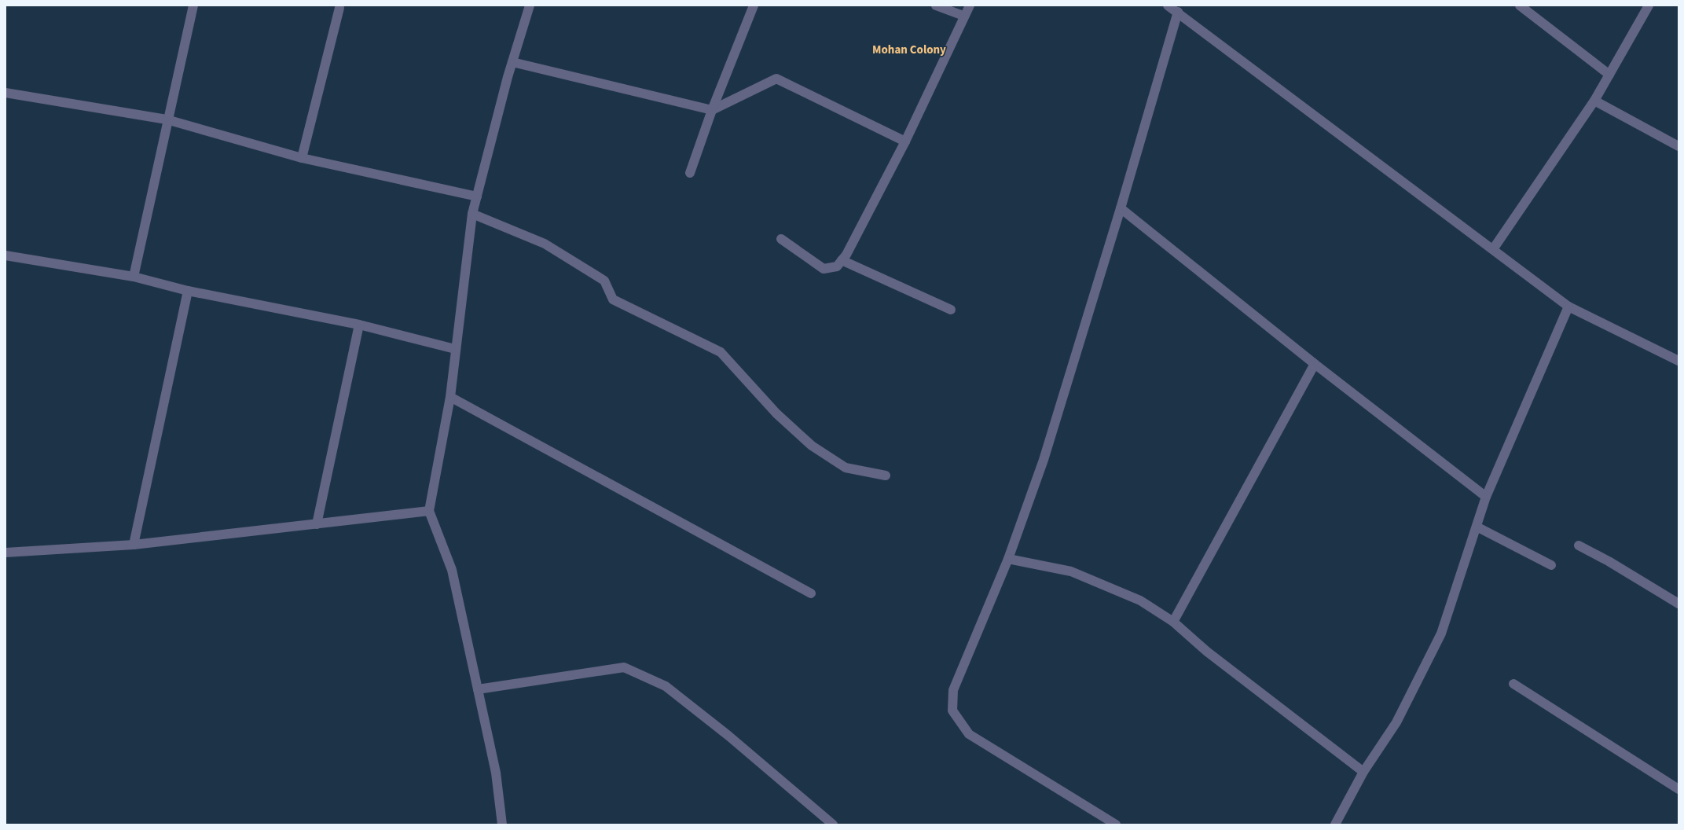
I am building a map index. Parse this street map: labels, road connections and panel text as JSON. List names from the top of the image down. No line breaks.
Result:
{"districts":["Mohan Colony"]}
